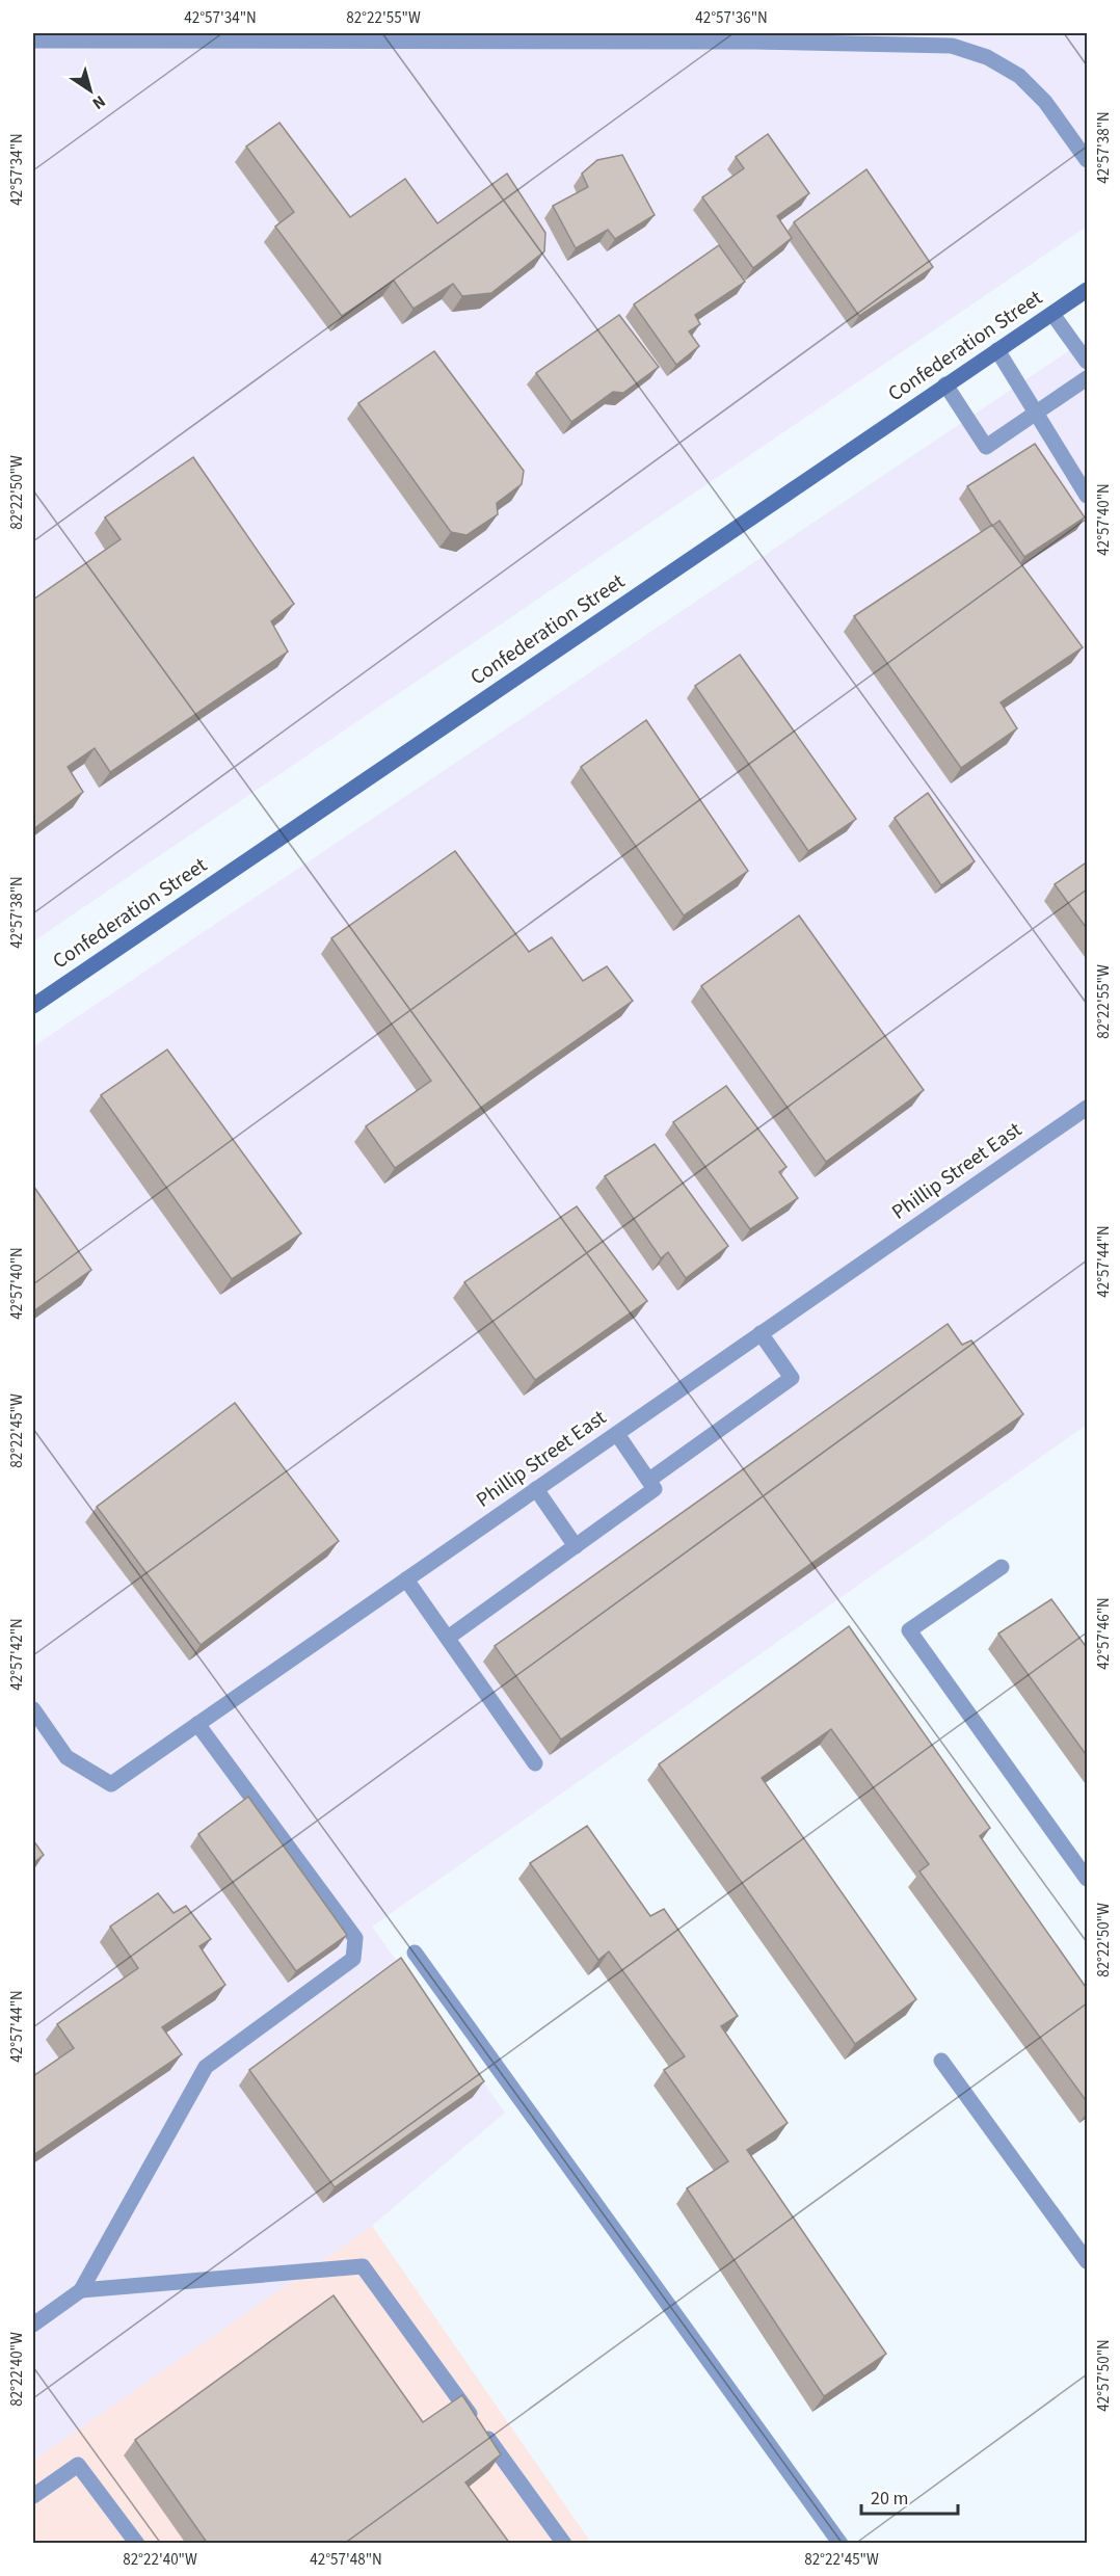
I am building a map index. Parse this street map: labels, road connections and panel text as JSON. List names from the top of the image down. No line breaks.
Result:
{"streets":{"main road":["Confederation Street"],"street":["Phillip Street East"]},"scale_bar":"20 m","north":"bottom right","coordinates":["42°57'34\"N","82°22'55\"W","42°57'36\"N","42°57'38\"N","82°22'50\"W","42°57'40\"N","42°57'44\"N","82°22'45\"W","42°57'46\"N","42°57'42\"N","82°22'40\"W","42°57'50\"N","42°57'48\"N"]}
